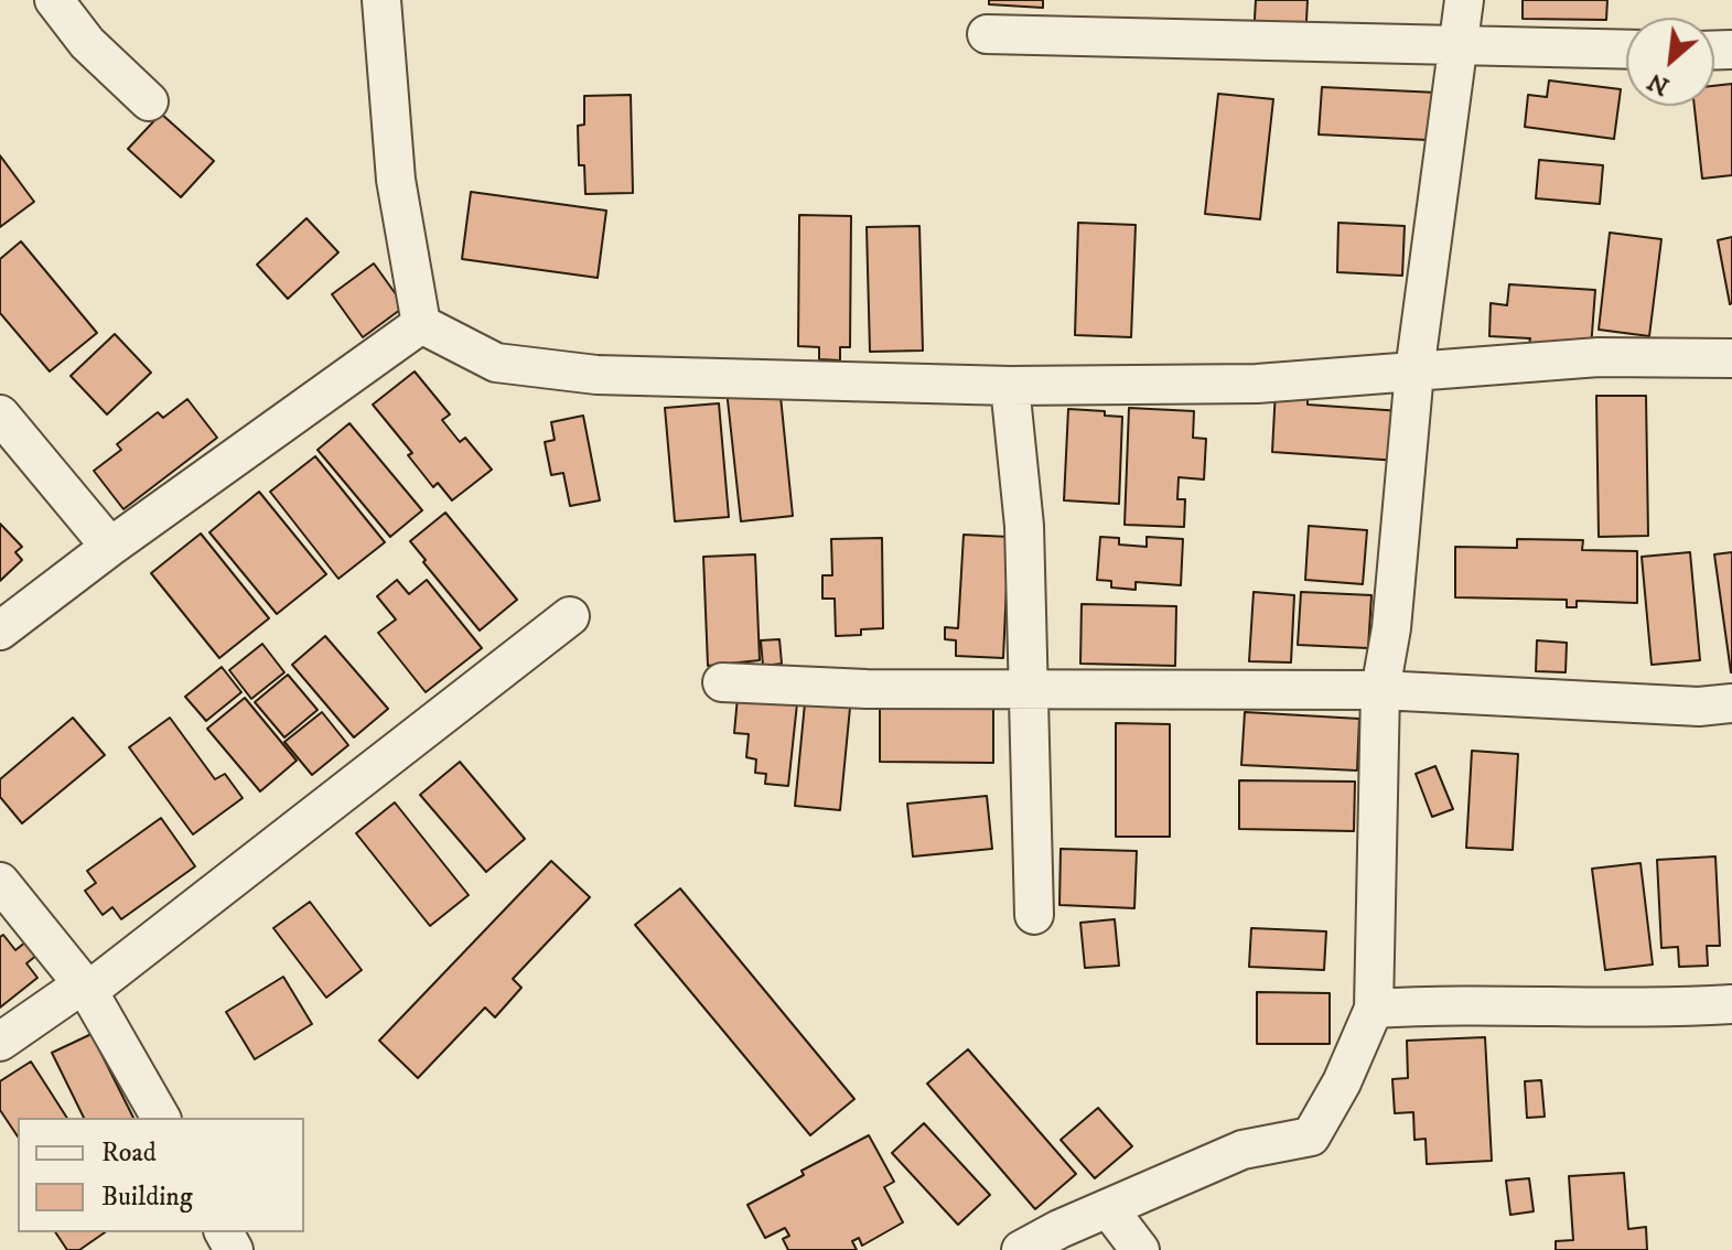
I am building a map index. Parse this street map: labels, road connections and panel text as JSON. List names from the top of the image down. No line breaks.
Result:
{"legend":["Road","Building"],"north":"bottom left"}
